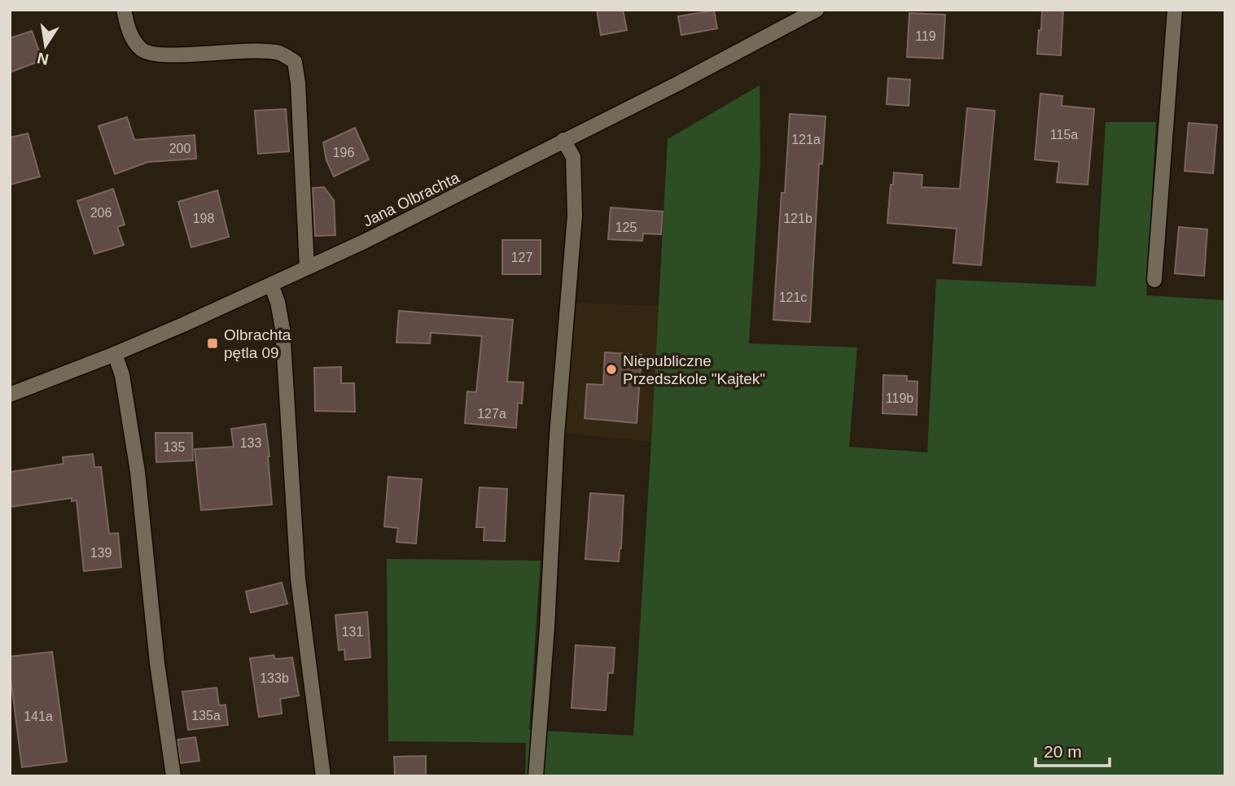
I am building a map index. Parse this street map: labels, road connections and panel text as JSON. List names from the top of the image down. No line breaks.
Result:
{"streets":{"street":["Jana Olbrachta"]},"places":{"transit":["Olbrachta pętla 09"],"other":["Niepubliczne Przedszkole \"Kajtek\""]},"house_numbers":["119","115a","121a","200","196","206","198","121b","125","127","121c","119b","127a","133","135","139","131","133b","135a","141a"],"scale_bar":"20 m","north":"bottom"}
